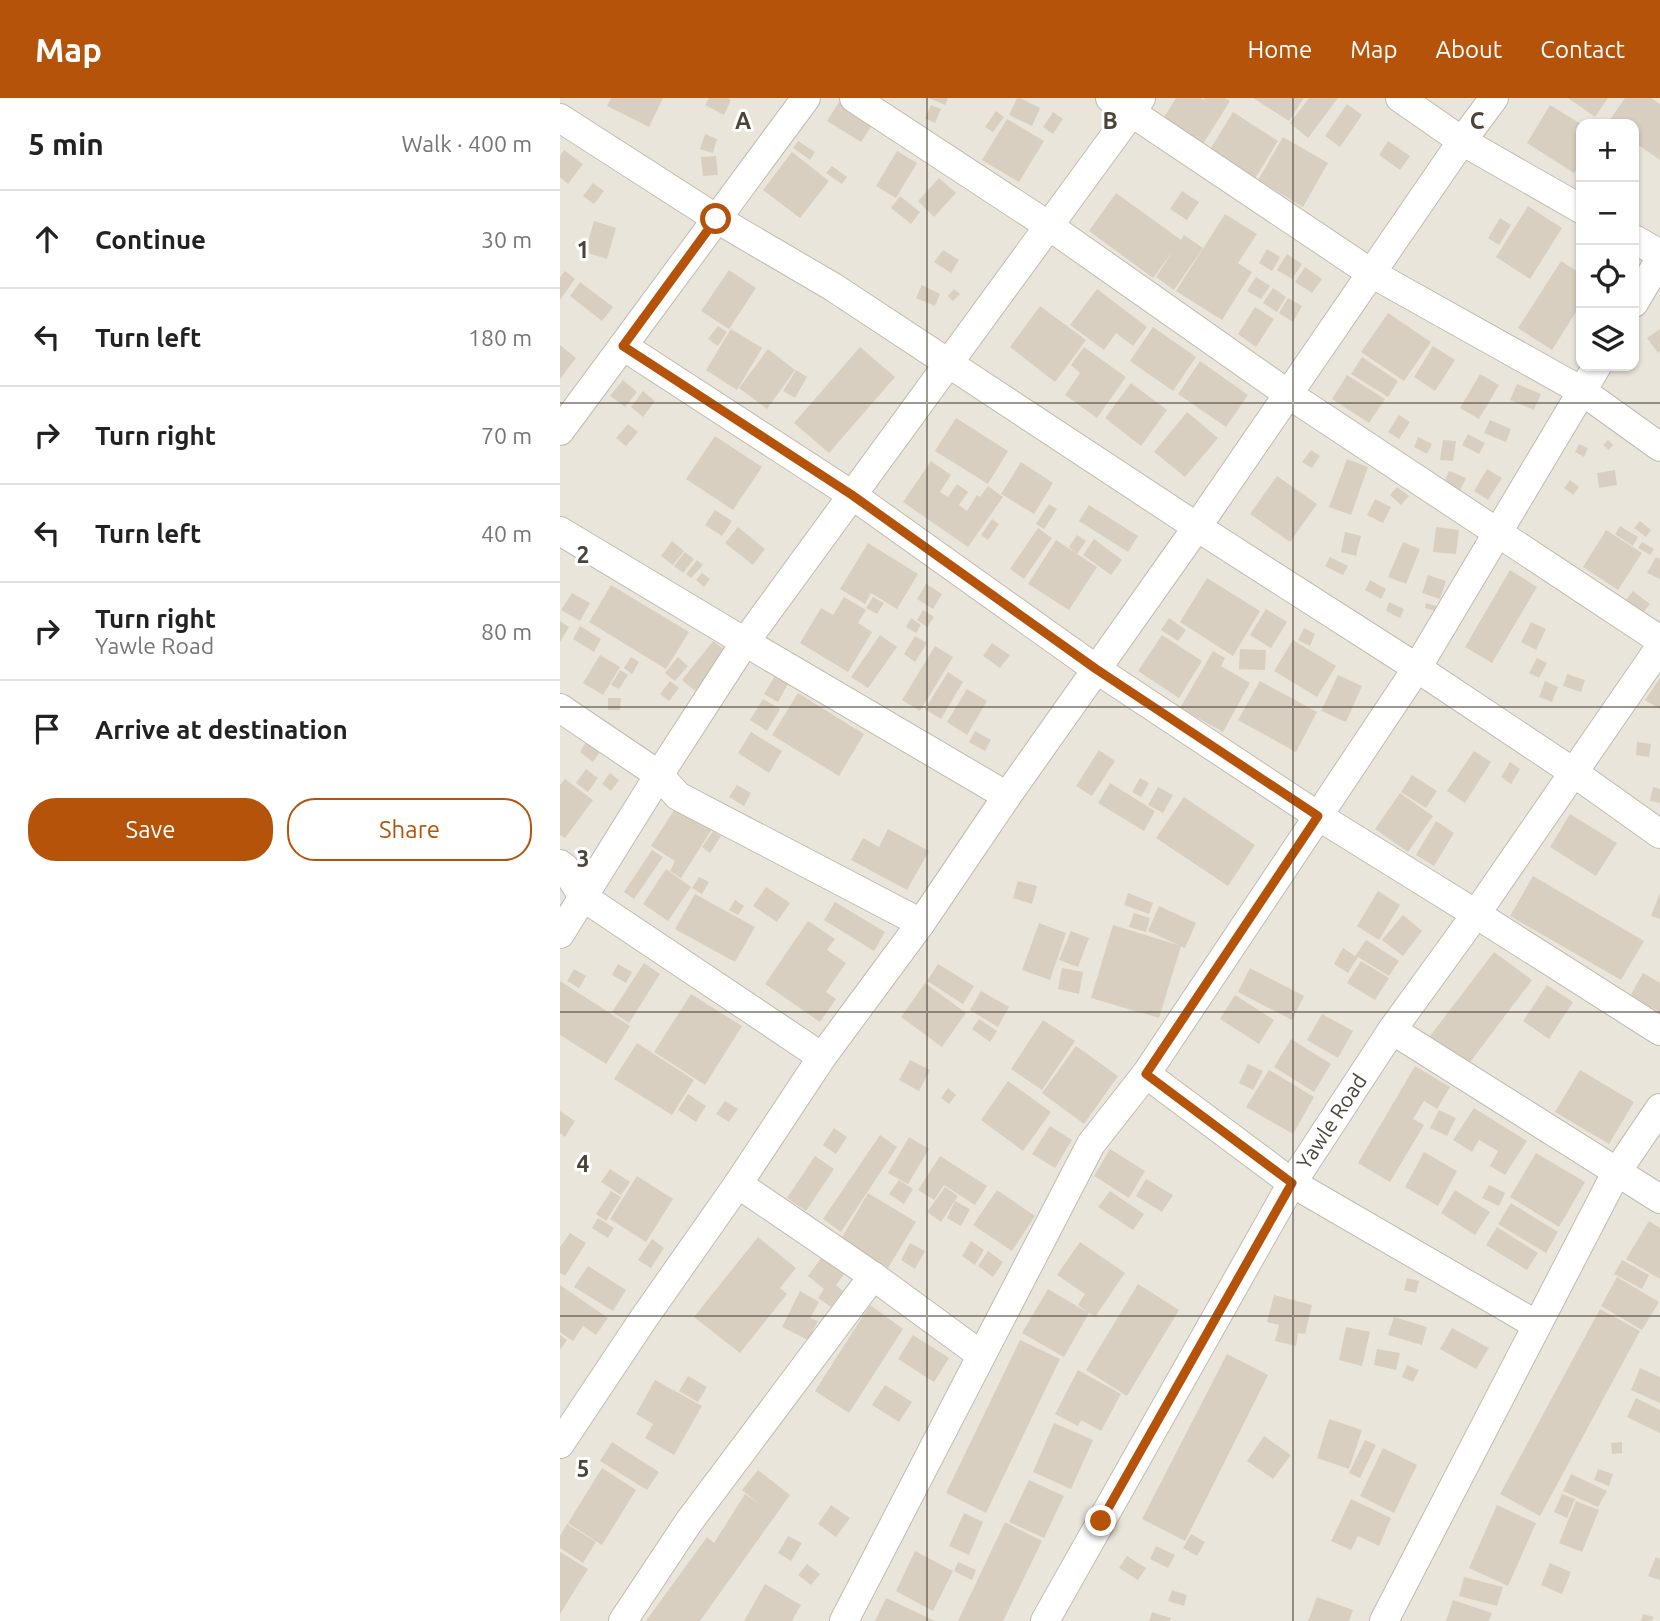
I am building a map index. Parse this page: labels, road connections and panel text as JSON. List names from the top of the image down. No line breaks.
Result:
{"streets":{"street":["Yawle Road"]},"page":{"header":"Map","nav":["Home","Map","About","Contact"],"heading":["5 min","Walk · 400 m"],"map_buttons":["+","−"],"list":[["Continue","30 m"],["Turn left","180 m"],["Turn right","70 m"],["Turn left","40 m"],["Turn right","Yawle Road","80 m"],"Arrive at destination"],"buttons":["Save","Share"]},"grid":{"columns":["A","B","C"],"rows":["1","2","3","4","5"]}}
